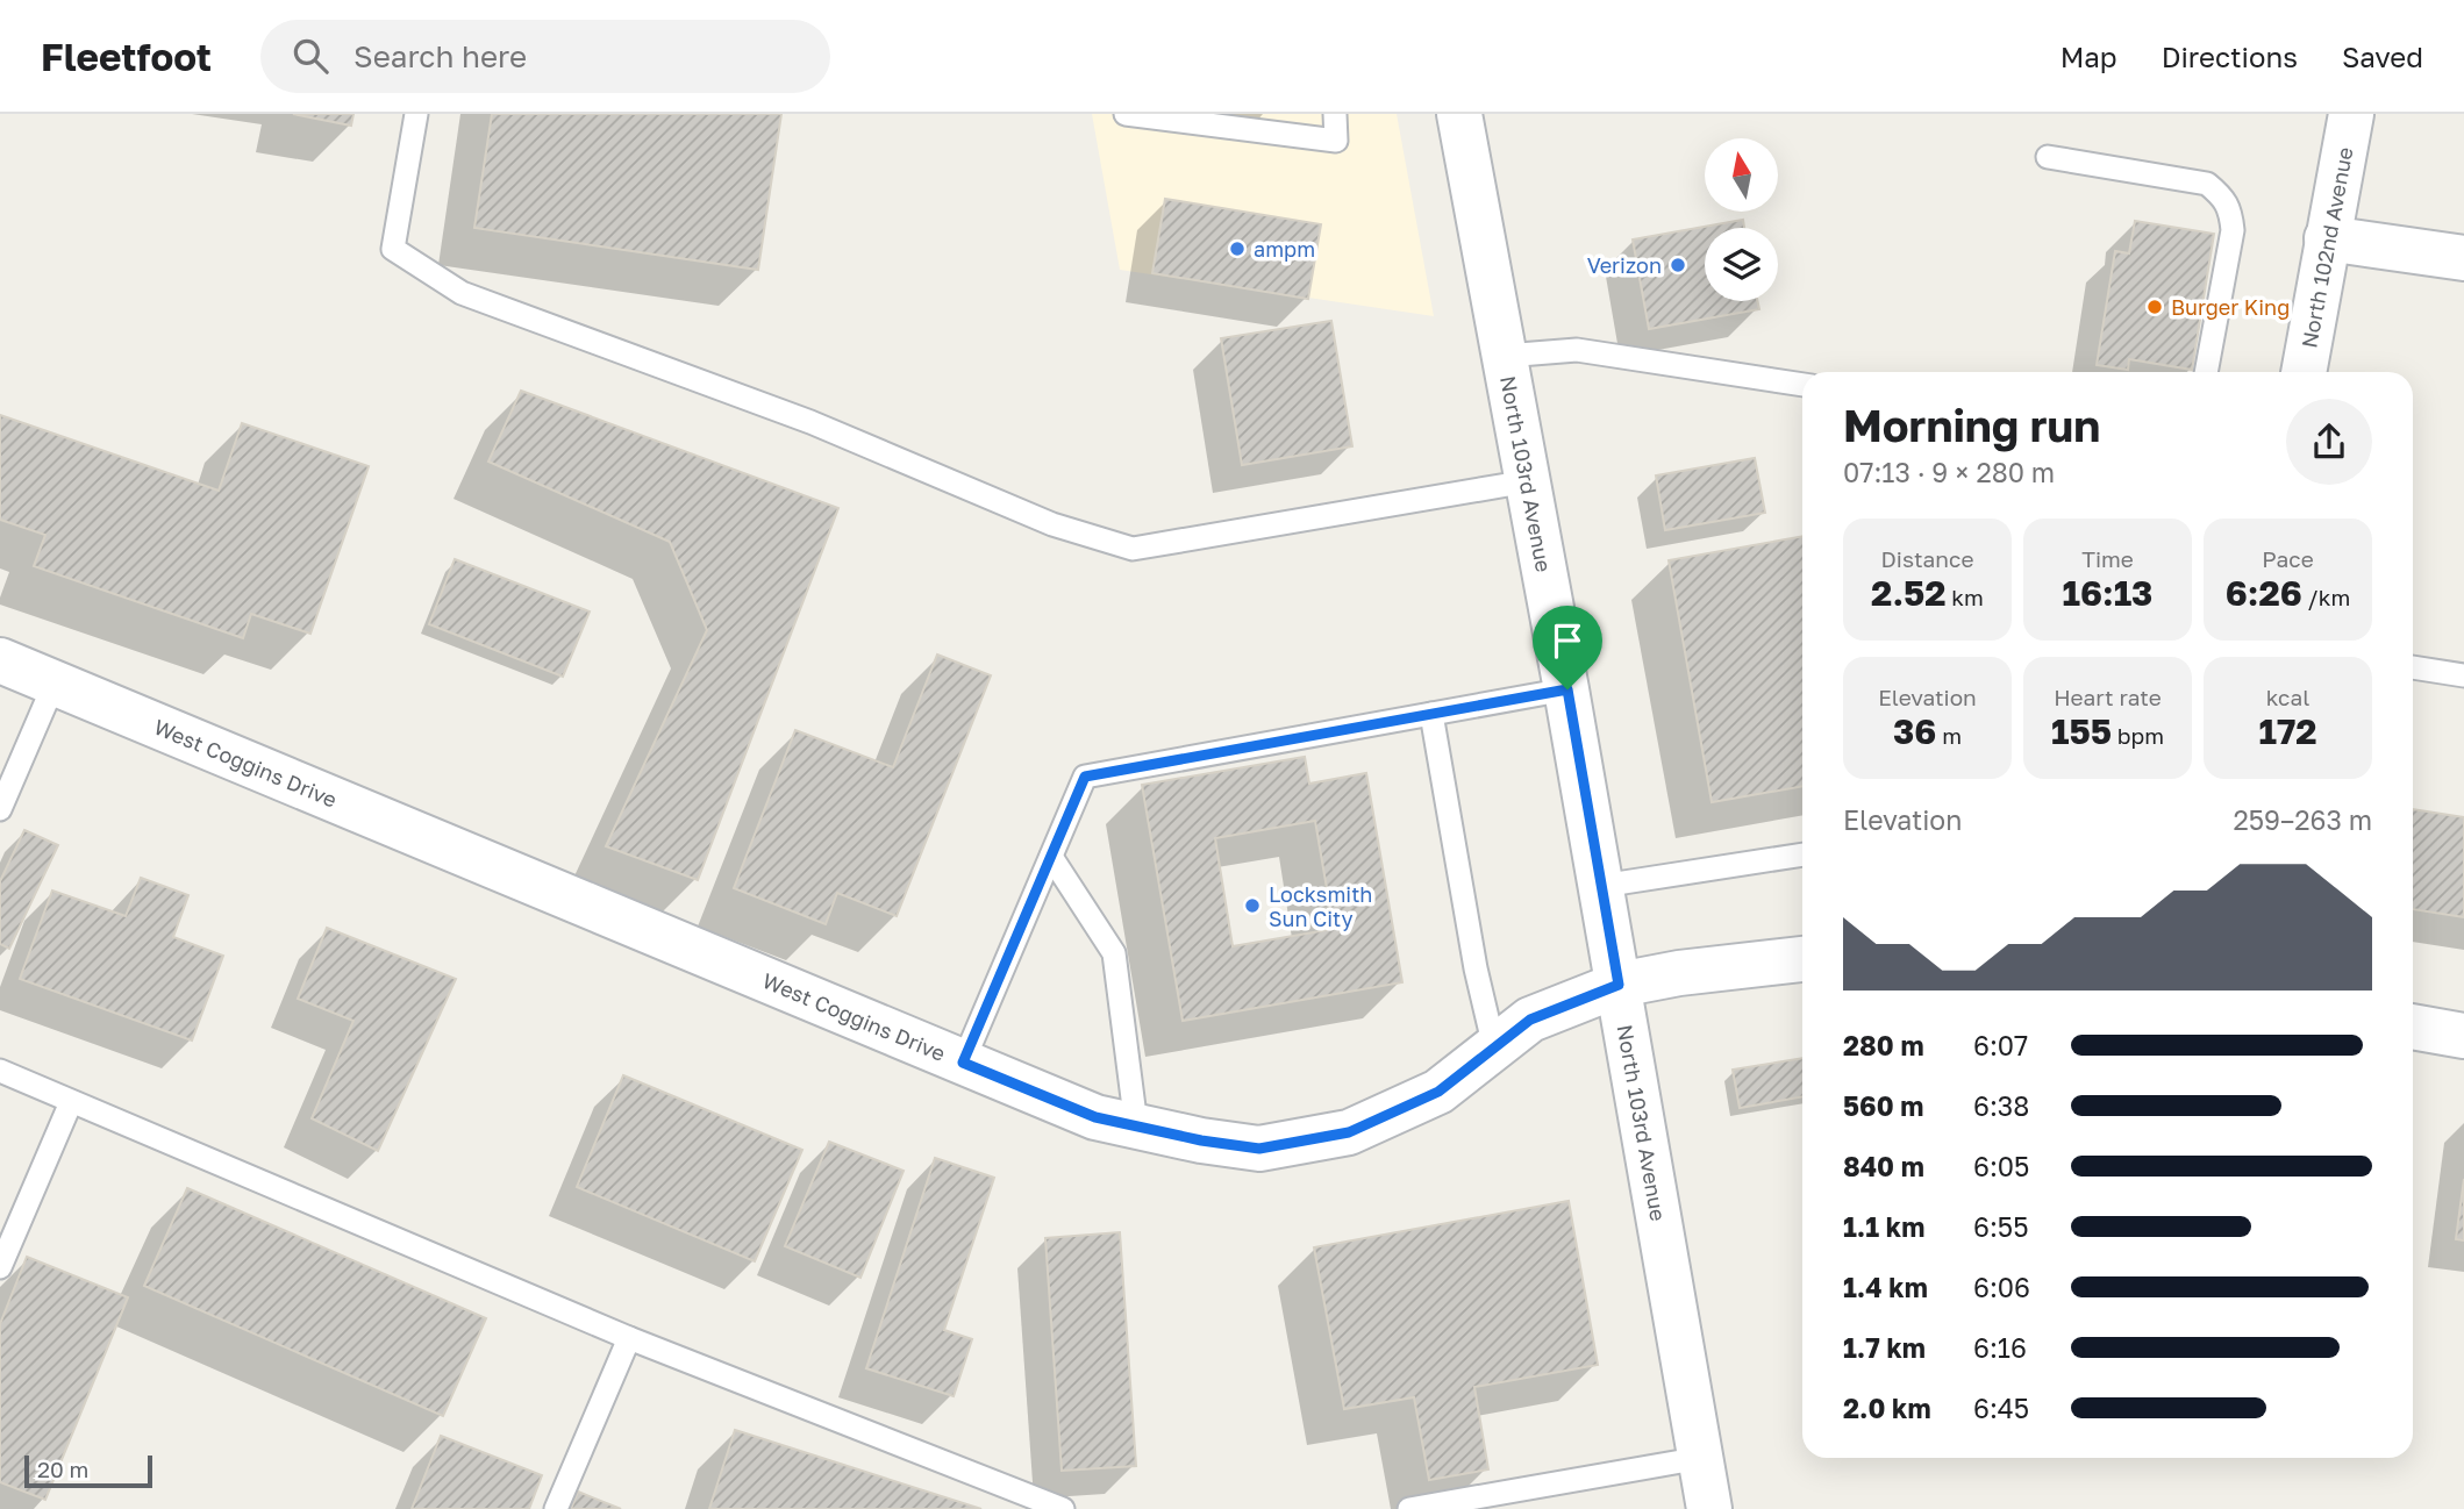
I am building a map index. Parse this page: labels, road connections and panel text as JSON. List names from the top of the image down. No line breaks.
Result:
{"streets":{"street":["North 102nd Avenue","North 103rd Avenue","West Coggins Drive"]},"crossings":[["North 103rd Avenue","West Coggins Drive"]],"places":["ampm","Verizon","Burger King","Locksmith Sun City"],"scale_bar":"20 m","north":"top","page":{"header":"Fleetfoot","search":"Search here","nav":["Map","Directions","Saved"],"heading":["Morning run","07:13 · 9 × 280 m"],"stats":[["Distance","2.52 km"],["Time","16:13"],["Pace","6:26 /km"],["Elevation","36 m"],["Heart rate","155 bpm"],["kcal","172"]],"chart":["Elevation","259–263 m"],"list":[{"name":"280 m","note":"6:07"},{"name":"560 m","note":"6:38"},{"name":"840 m","note":"6:05"},{"name":"1.1 km","note":"6:55"},{"name":"1.4 km","note":"6:06"},{"name":"1.7 km","note":"6:16"},{"name":"2.0 km","note":"6:45"}],"scale":"20 m"}}
